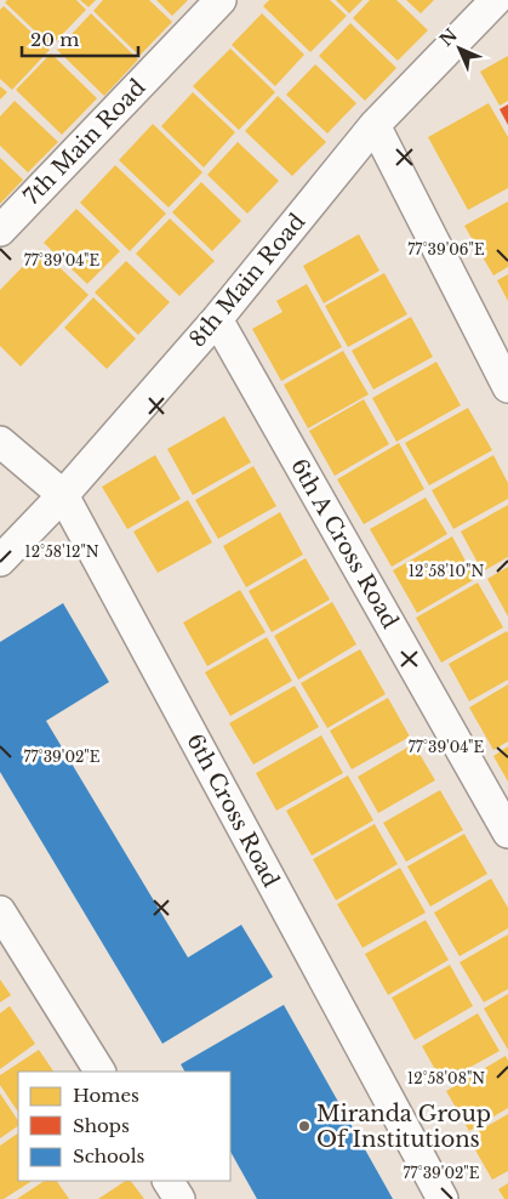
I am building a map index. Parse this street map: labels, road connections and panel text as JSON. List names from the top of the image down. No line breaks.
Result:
{"streets":{"street":["7th Main Road","8th Main Road","6th A Cross Road","6th Cross Road"]},"crossings":[["8th Main Road","6th A Cross Road"],["8th Main Road","6th Cross Road"]],"places":["Miranda Group Of Institutions"],"legend":["Homes","Shops","Schools"],"scale_bar":"20 m","north":"top left","coordinates":["77°39'06\"E","77°39'04\"E","12°58'12\"N","12°58'10\"N","77°39'02\"E","12°58'08\"N"]}
